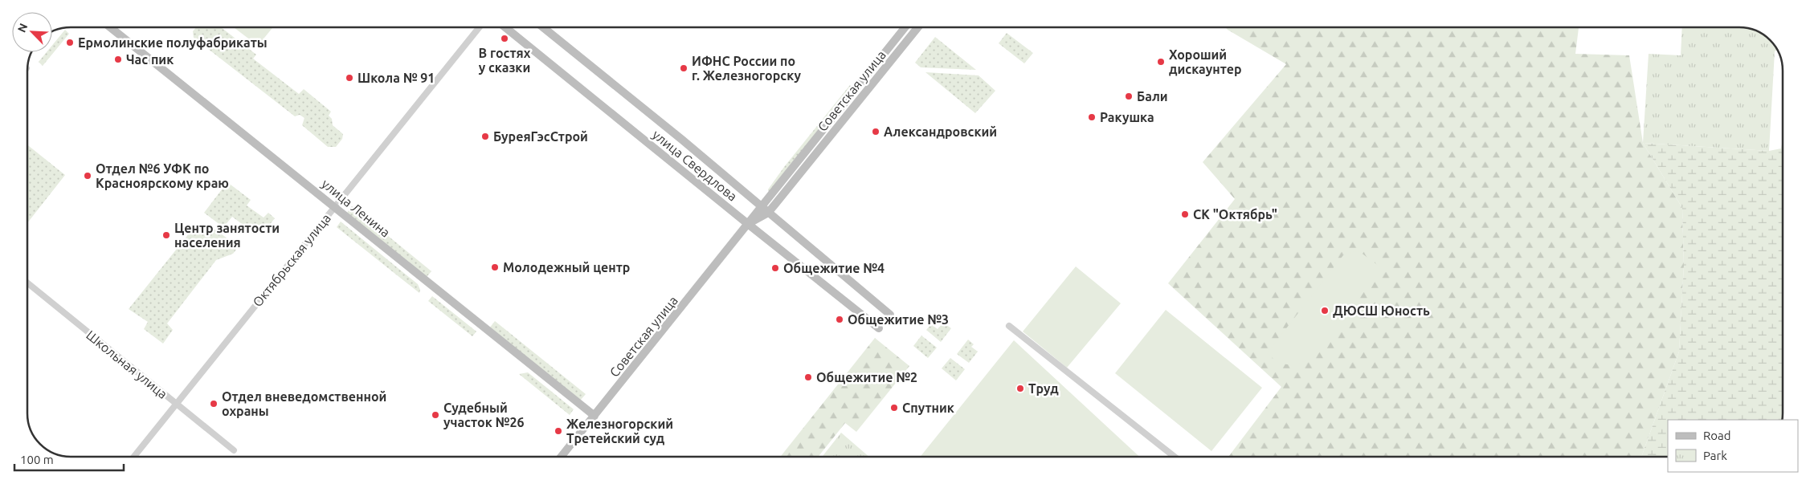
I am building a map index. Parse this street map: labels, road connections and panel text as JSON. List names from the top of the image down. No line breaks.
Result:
{"streets":{"main road":["Советская улица","улица Свердлова","улица Ленина"],"street":["Октябрьская улица","Школьная улица"]},"crossings":[["Советская улица","улица Свердлова"],["Советская улица","улица Ленина"],["улица Ленина","Октябрьская улица"],["Октябрьская улица","Школьная улица"]],"places":["В гостях у сказки","Ермолинские полуфабрикаты","Час пик","Хороший дискаунтер","ИФНС России по г. Железногорску","Школа № 91","Бали","Ракушка","Александровский","БуреяГэсСтрой","Отдел №6 УФК по Красноярскому краю","СК \"Октябрь\"","Центр занятости населения","Молодежный центр","Общежитие №4","ДЮСШ Юность","Общежитие №3","Общежитие №2","Труд","Отдел вневедомственной охраны","Спутник","Судебный участок №26","Железногорский Третейский суд"],"legend":["Road","Park"],"scale_bar":"100 m","north":"top left"}
